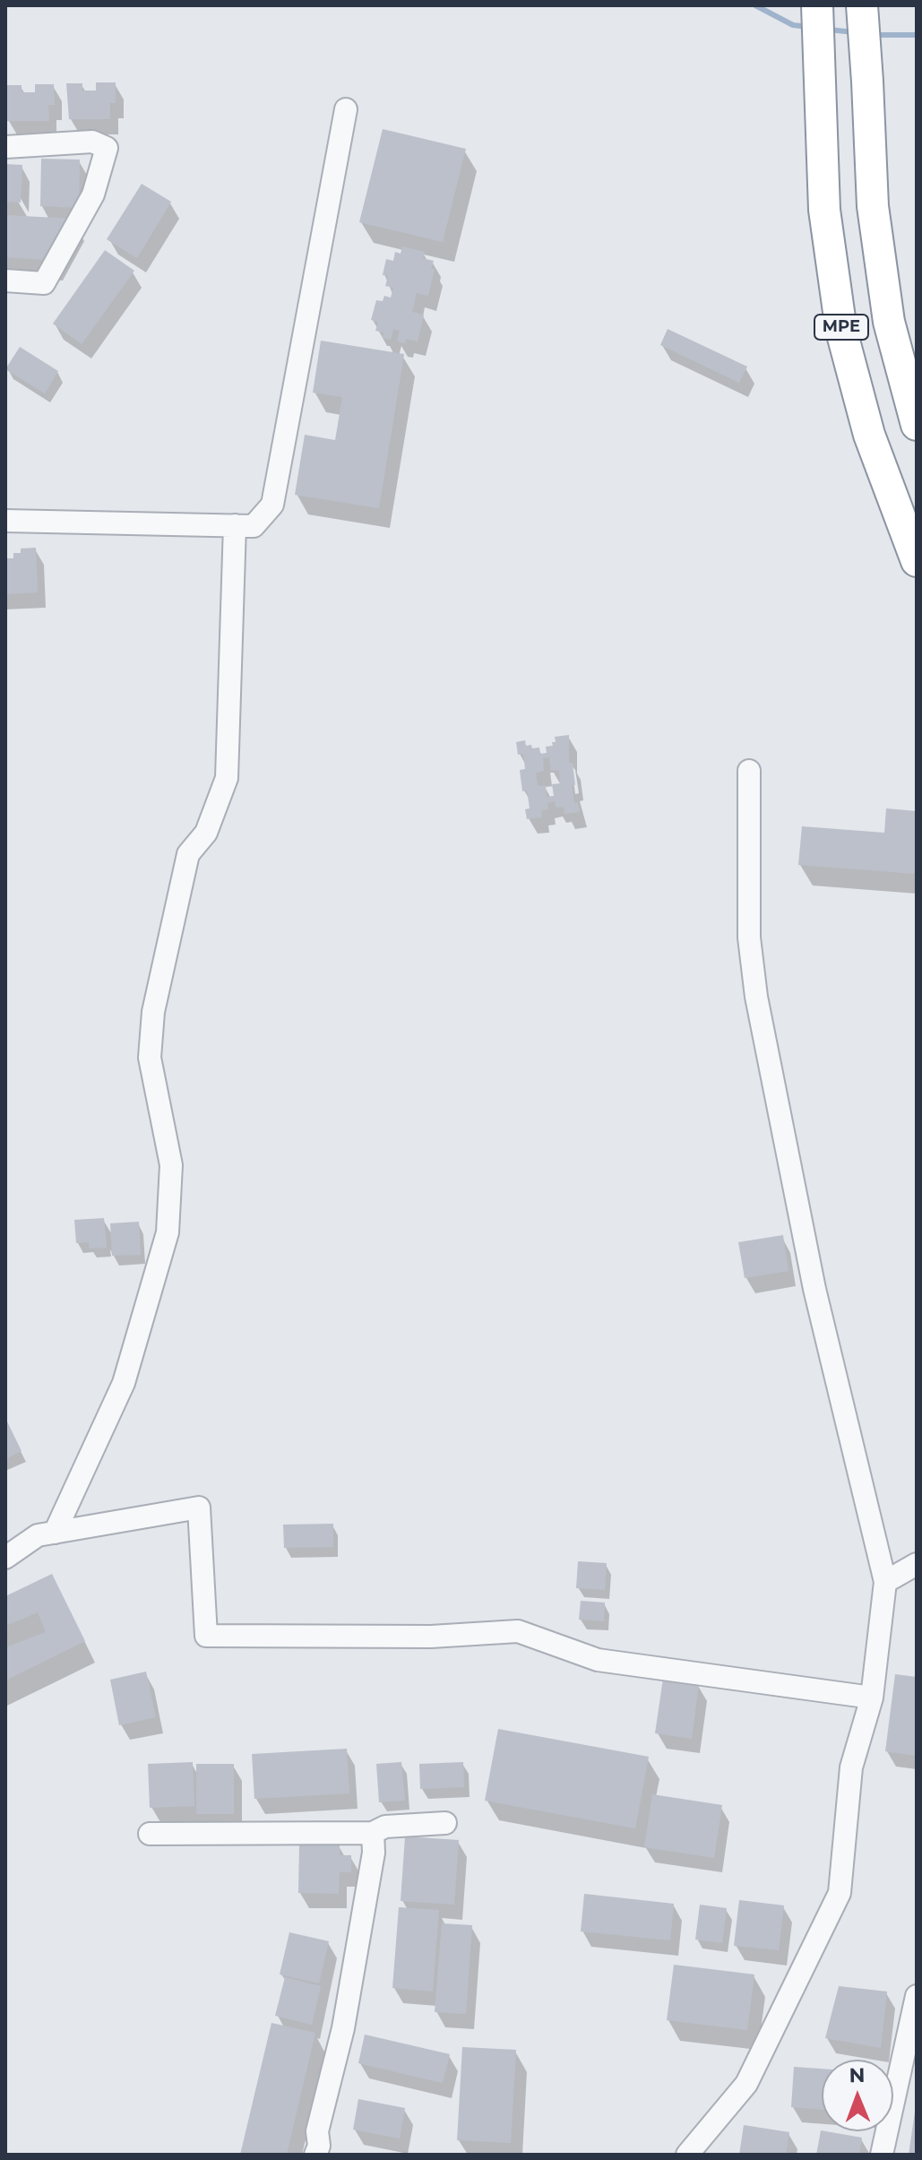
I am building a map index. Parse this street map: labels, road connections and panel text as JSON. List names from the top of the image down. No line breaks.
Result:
{"streets":{"highway":["MPE"]},"north":"top"}
